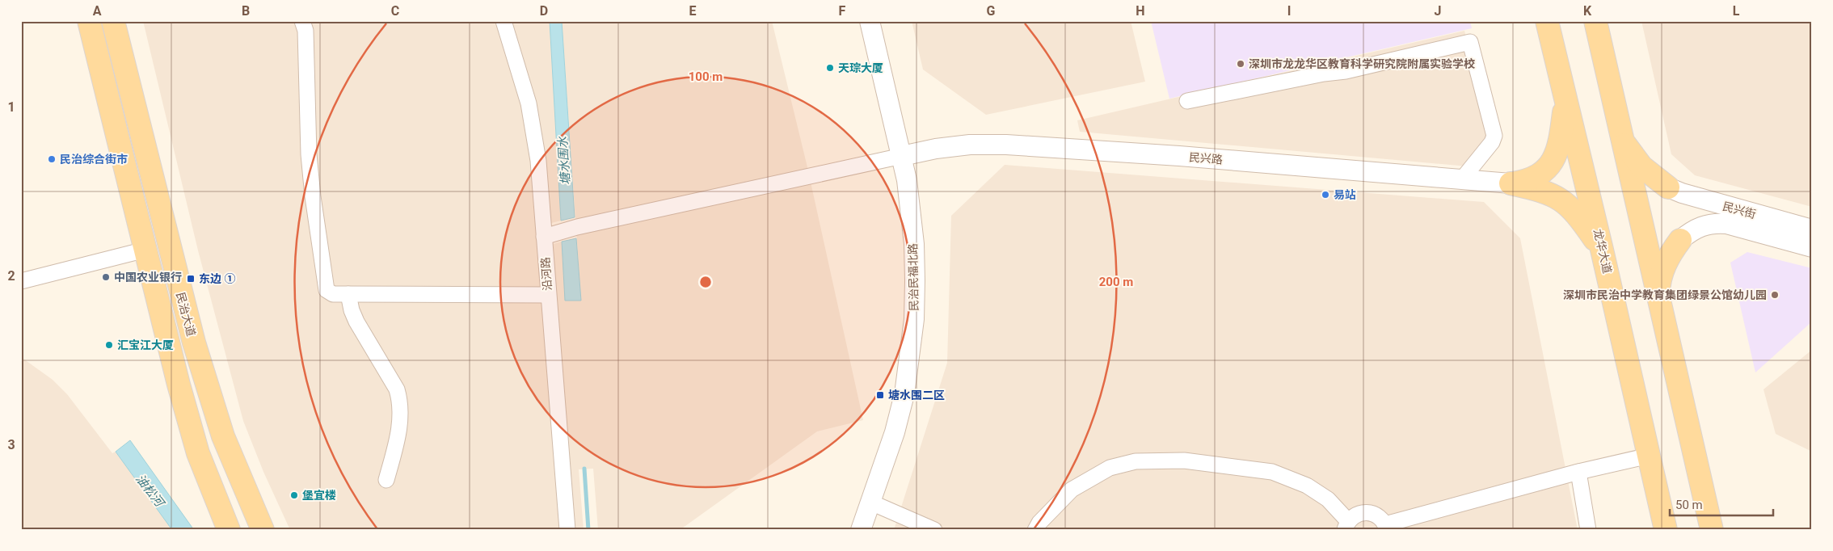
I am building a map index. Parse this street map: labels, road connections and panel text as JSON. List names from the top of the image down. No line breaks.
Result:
{"streets":{"main road":["龙华大道","民治大道"],"street":["民兴路","民兴街","沿河路","民治民福北路"]},"crossings":[["民兴路","民治民福北路"]],"water":["塘水围水","油松河"],"places":{"other":["深圳市龙龙华区教育科学研究院附属实验学校","天琮大厦","民治综合街市","易站","中国农业银行","深圳市民治中学教育集团绿景公馆幼儿园","汇宝江大厦","堡宜楼"],"transit":["东边 ①","塘水围二区"]},"scale_bar":"50 m","grid":{"columns":["A","B","C","D","E","F","G","H","I","J","K","L"],"rows":["1","2","3"]},"rings":["100 m","200 m"]}
